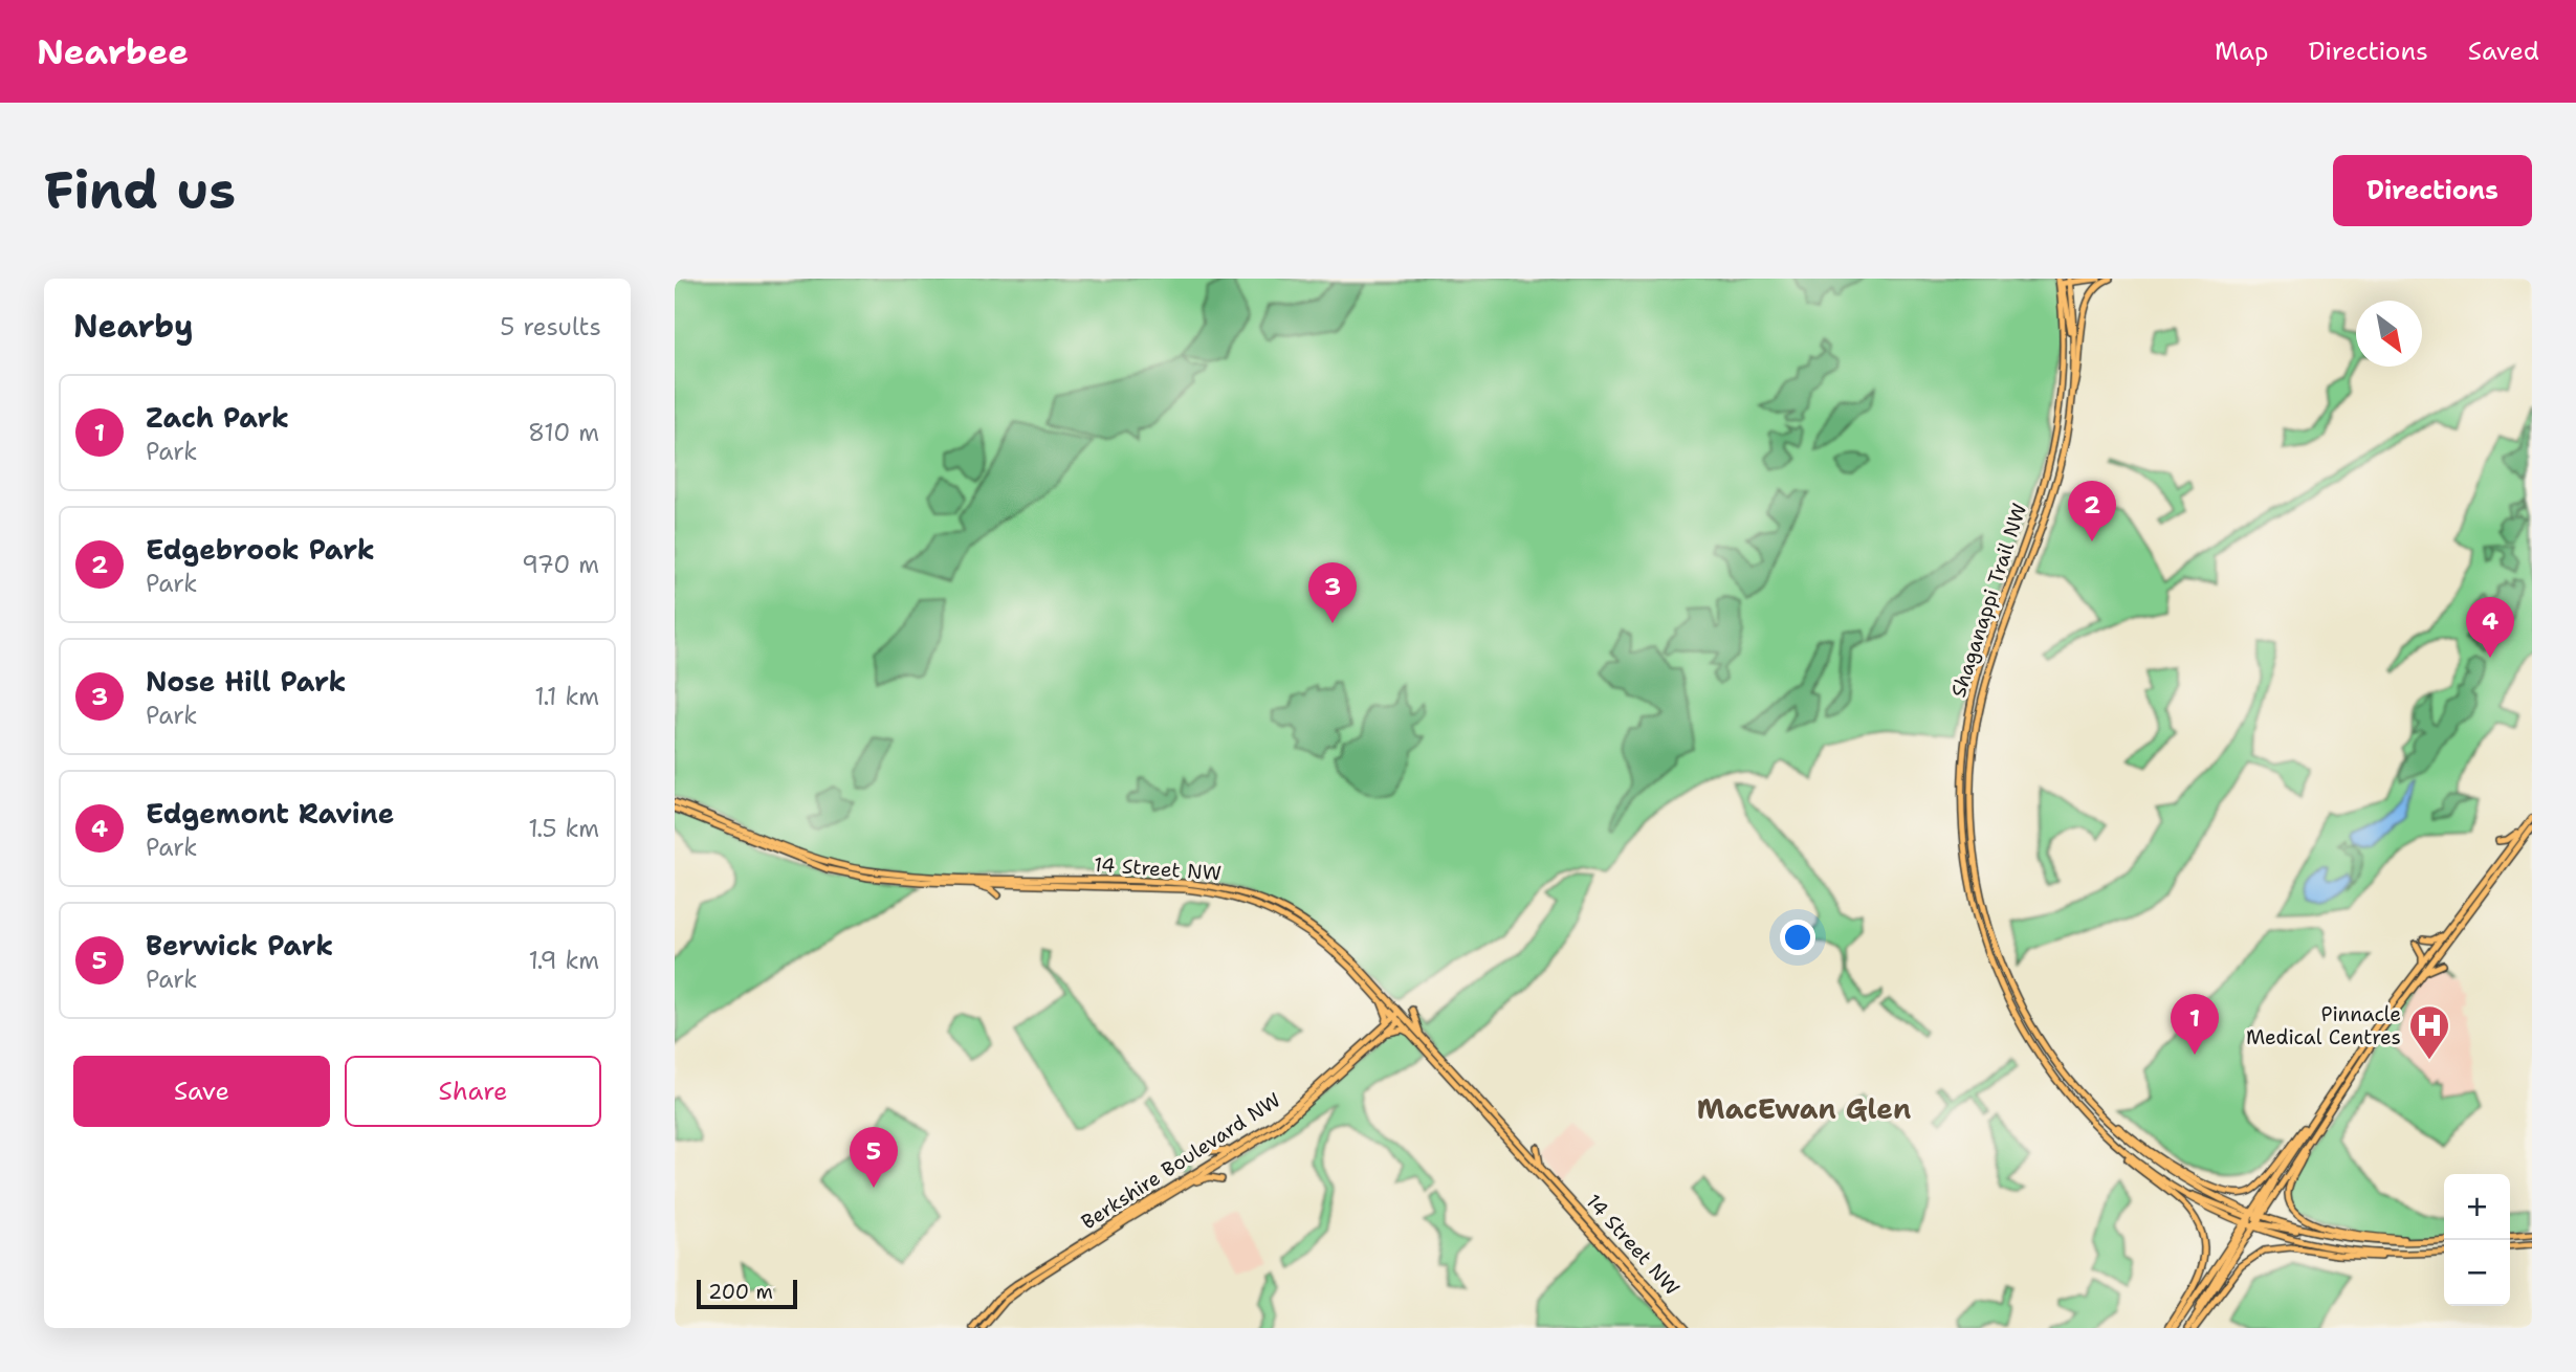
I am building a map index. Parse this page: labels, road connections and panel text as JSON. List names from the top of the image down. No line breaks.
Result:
{"streets":{"main road":["Shaganappi Trail NW","14 Street NW","Berkshire Boulevard NW"]},"crossings":[["14 Street NW","Berkshire Boulevard NW"]],"districts":["MacEwan Glen"],"places":{"hospital":["Pinnacle Medical Centres"]},"scale_bar":"200 m","north":"bottom right","page":{"header":"Nearbee","nav":["Map","Directions","Saved"],"buttons":["Directions",["Save","Share"]],"title":"Find us","heading":["Nearby","5 results"],"list":[{"mark":"1","name":"Zach Park","note":"Park","value":"810 m"},{"mark":"2","name":"Edgebrook Park","note":"Park","value":"970 m"},{"mark":"3","name":"Nose Hill Park","note":"Park","value":"1.1 km"},{"mark":"4","name":"Edgemont Ravine","note":"Park","value":"1.5 km"},{"mark":"5","name":"Berwick Park","note":"Park","value":"1.9 km"}],"pins":["2","3","4","1","5"],"map_buttons":["+","−"],"scale":"200 m"}}
